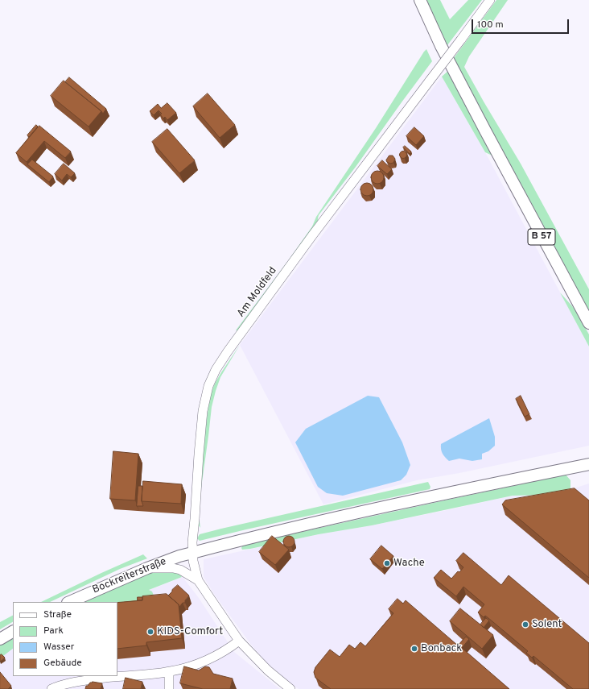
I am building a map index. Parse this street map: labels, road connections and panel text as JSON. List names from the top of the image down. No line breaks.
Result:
{"streets":{"main road":["B 57","Bockreiterstraße"],"street":["Am Moldfeld"]},"crossings":[["Am Moldfeld","Bockreiterstraße"]],"places":["Wache","Solent","KIDS-Comfort","Bonback"],"legend":["Straße","Park","Wasser","Gebäude"],"scale_bar":"100 m"}
